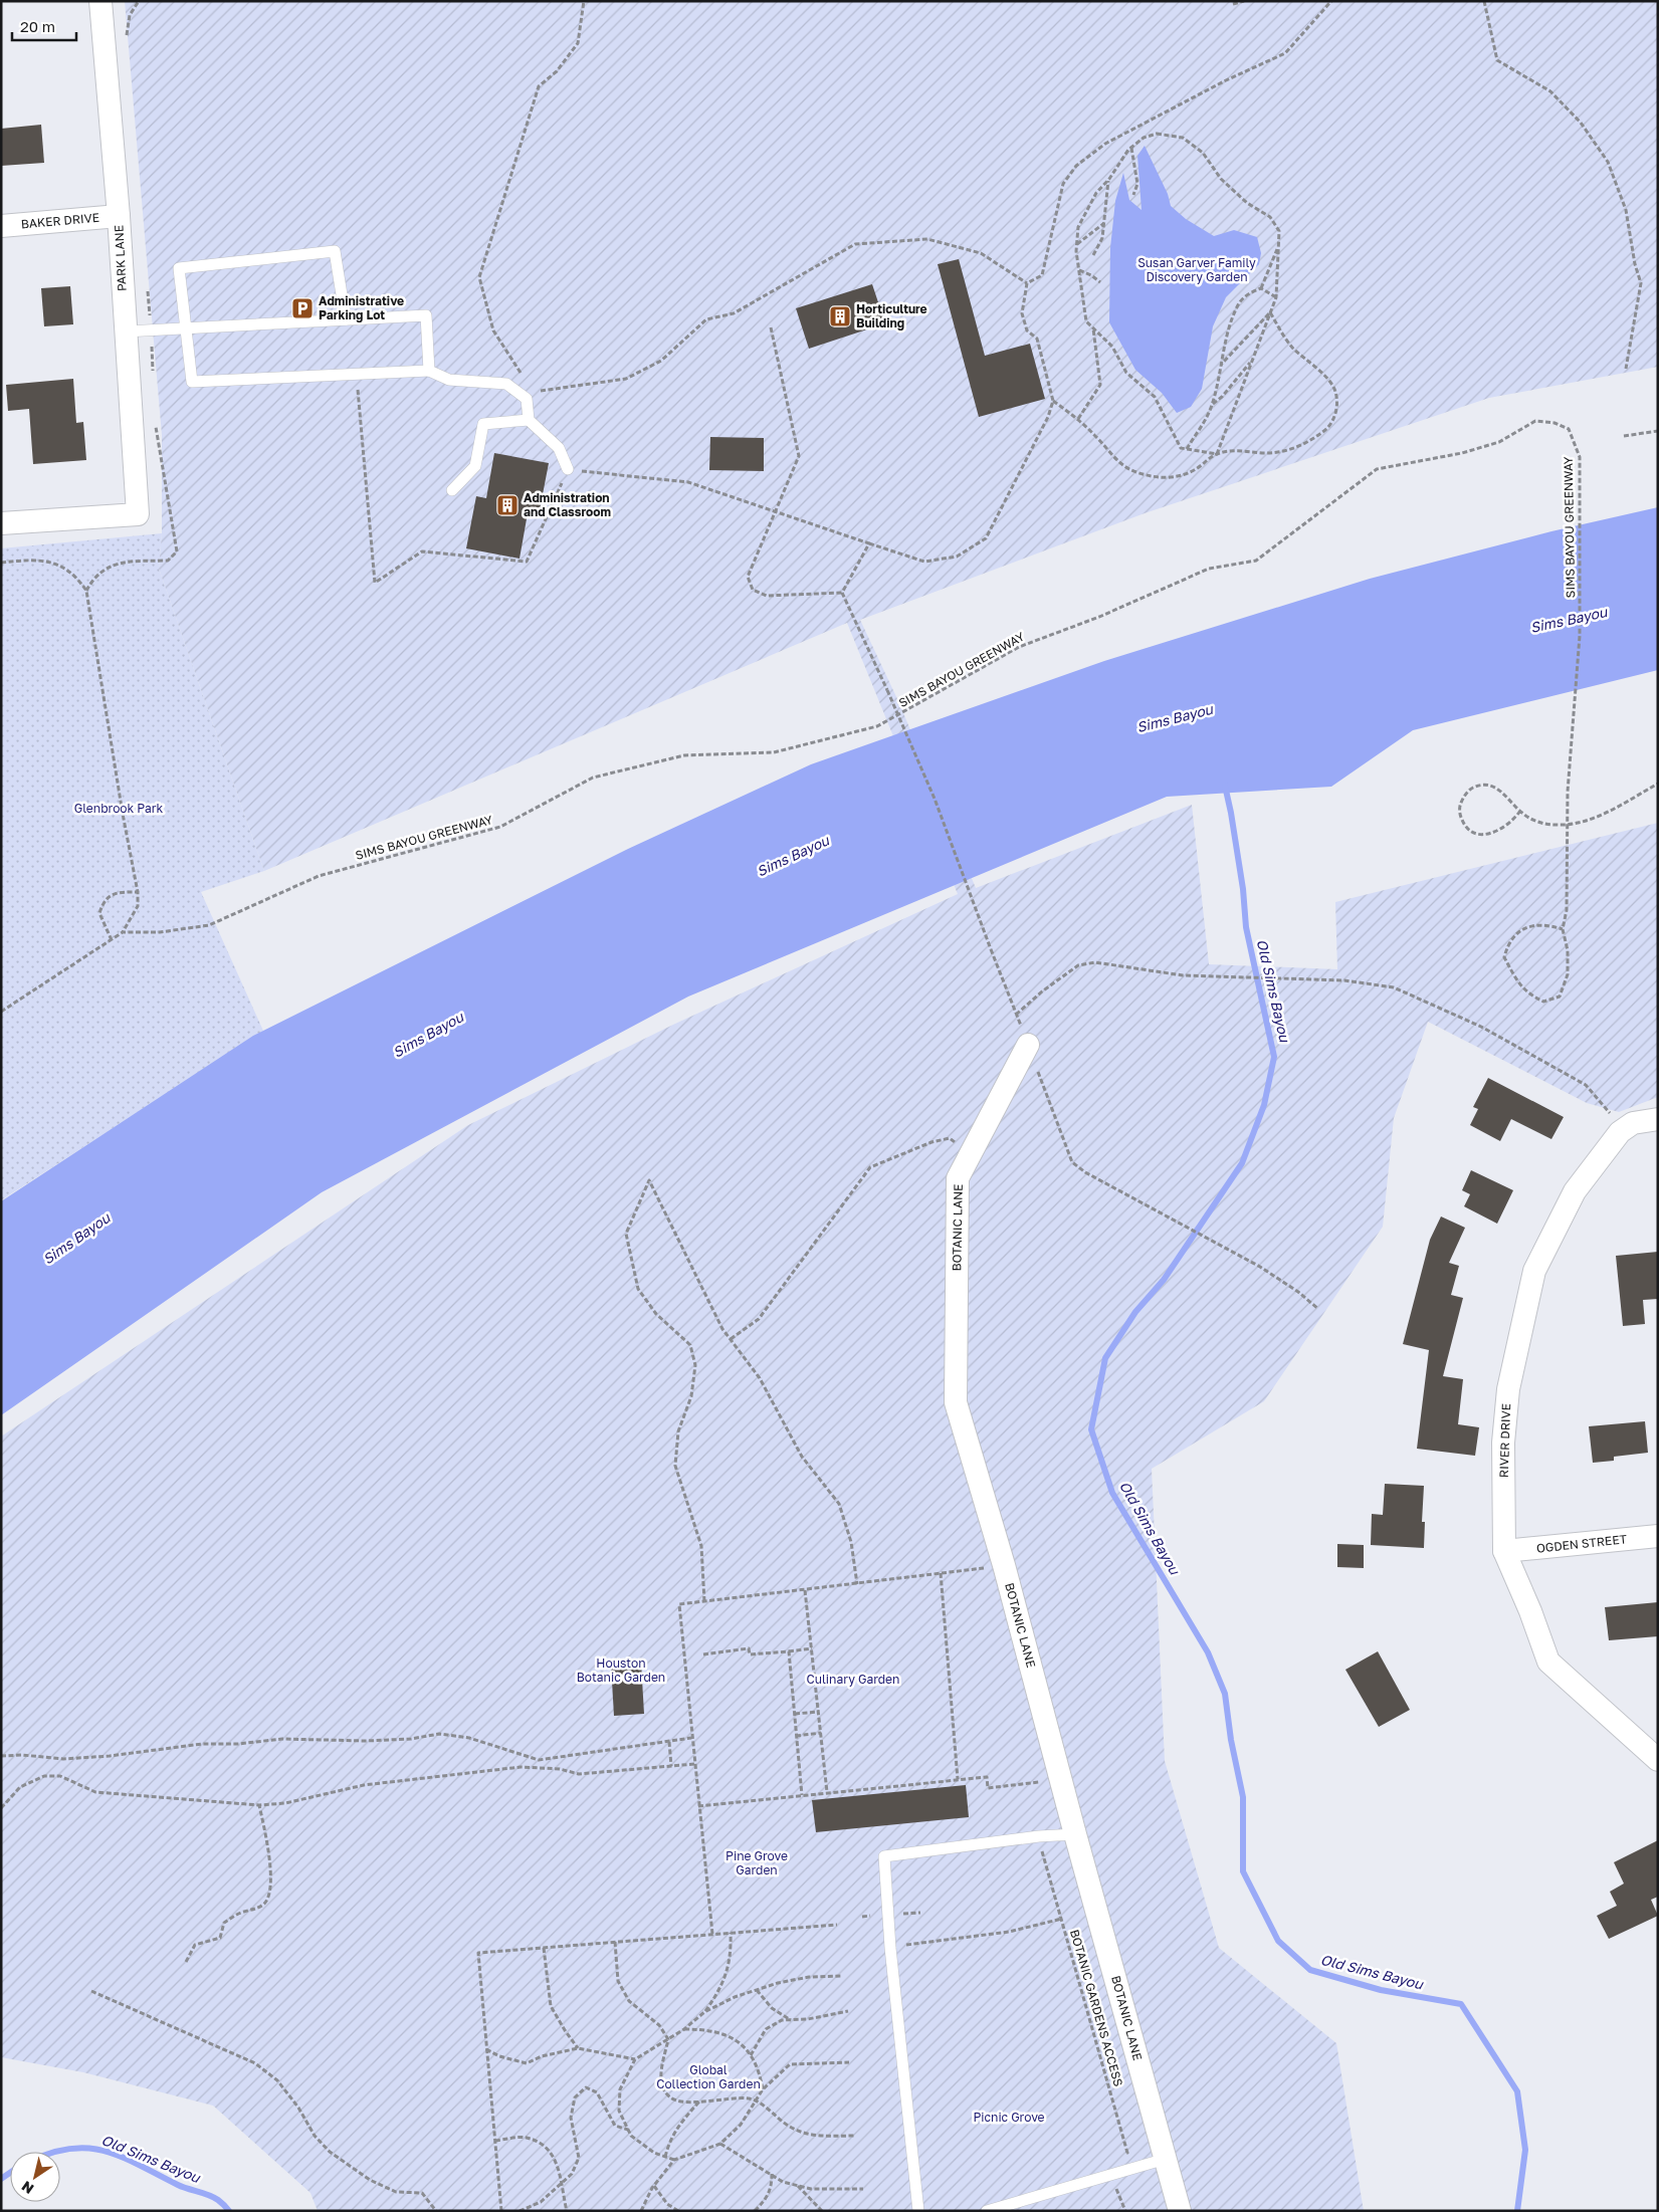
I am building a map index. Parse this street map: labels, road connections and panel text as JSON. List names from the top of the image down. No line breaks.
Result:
{"streets":{"street":["BAKER DRIVE","PARK LANE","BOTANIC LANE","RIVER DRIVE","OGDEN STREET"],"path":["SIMS BAYOU GREENWAY","BOTANIC GARDENS ACCESS"]},"crossings":[["BAKER DRIVE","PARK LANE"],["RIVER DRIVE","OGDEN STREET"]],"water":["Sims Bayou","Old Sims Bayou"],"parks":["Susan Garver Family Discovery Garden","Glenbrook Park","Houston Botanic Garden","Culinary Garden","Pine Grove Garden","Global Collection Garden","Picnic Grove"],"places":{"parking":["Administrative Parking Lot"],"building":["Horticulture Building","Administration and Classroom"]},"scale_bar":"20 m","north":"bottom left"}
